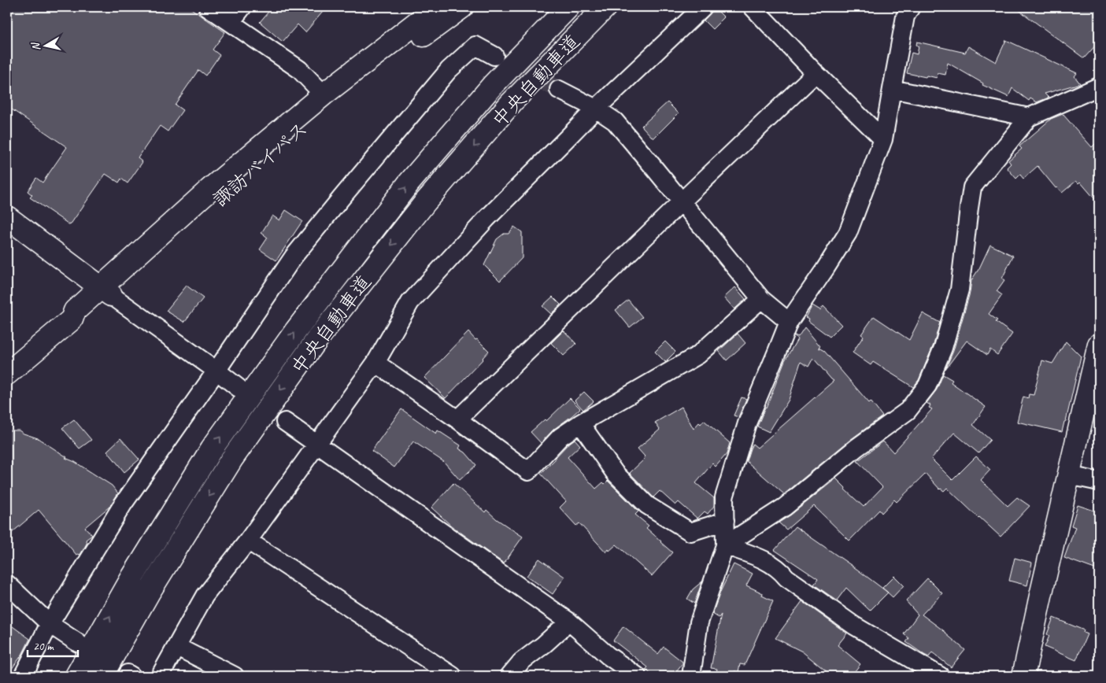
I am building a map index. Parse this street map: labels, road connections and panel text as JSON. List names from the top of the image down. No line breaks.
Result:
{"streets":{"main road":["中央自動車道","諏訪バイパス"]},"scale_bar":"20 m","north":"left"}
